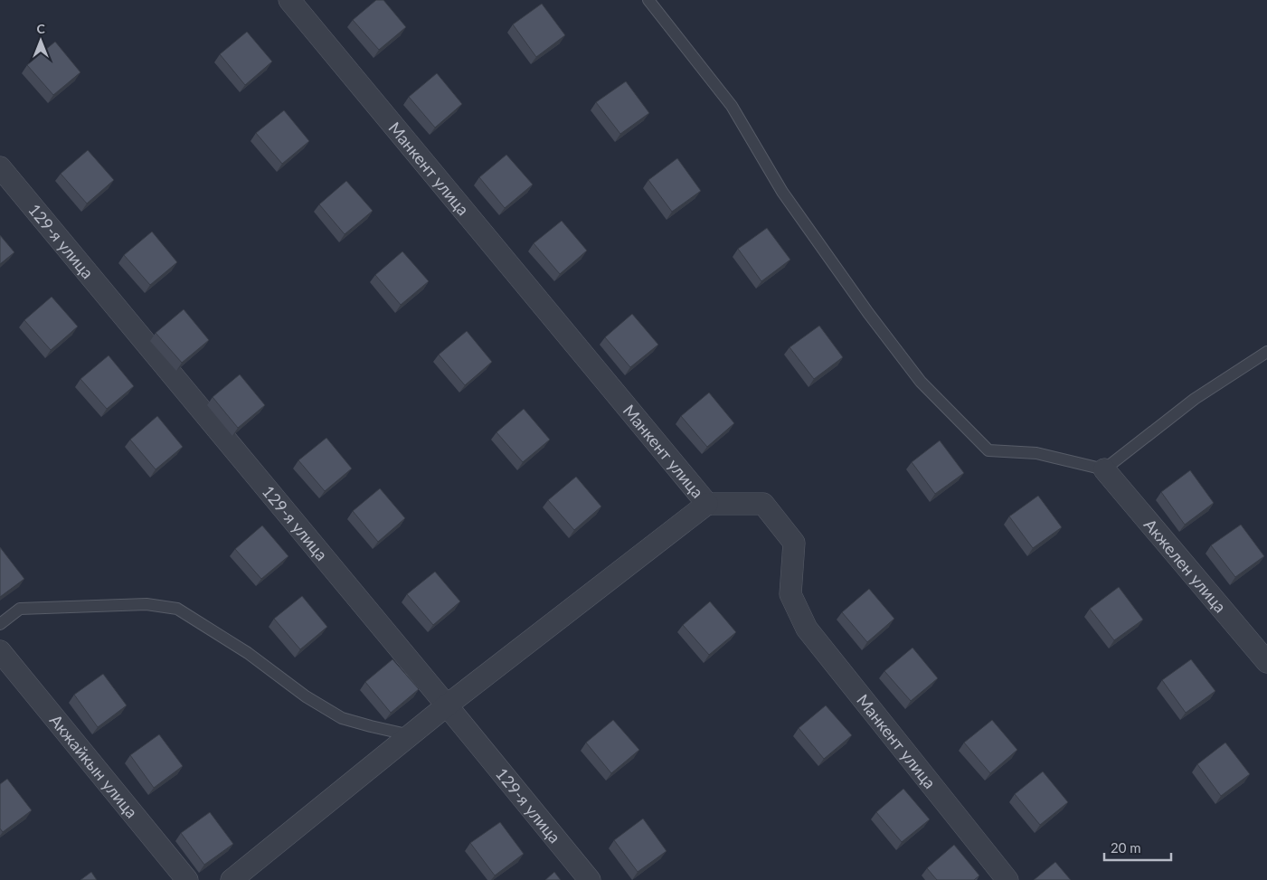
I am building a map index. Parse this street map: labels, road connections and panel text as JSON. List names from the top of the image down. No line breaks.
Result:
{"streets":{"street":["Манкент улица","129-я улица","Акжелен улица","Акжайкын улица"]},"scale_bar":"20 m","north":"top"}
